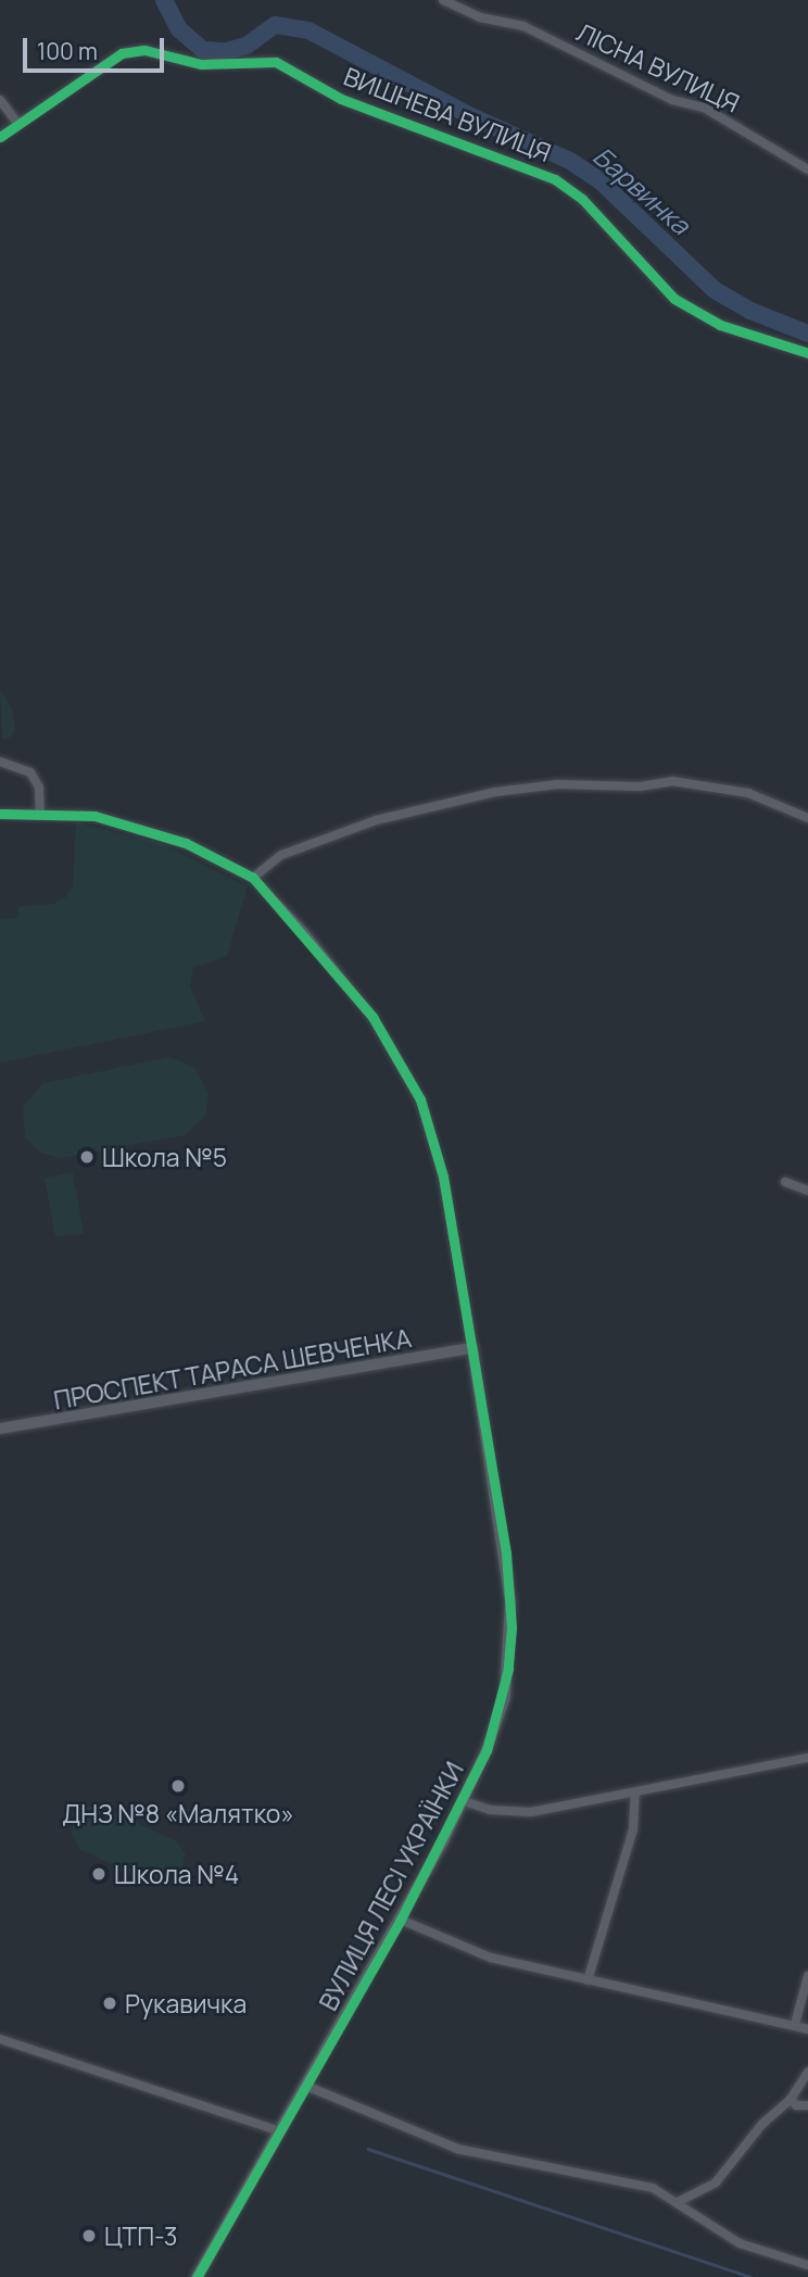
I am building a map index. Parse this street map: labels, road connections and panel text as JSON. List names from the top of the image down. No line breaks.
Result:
{"streets":{"street":["ЛІСНА ВУЛИЦЯ","ВИШНЕВА ВУЛИЦЯ","ПРОСПЕКТ ТАРАСА ШЕВЧЕНКА","ВУЛИЦЯ ЛЕСІ УКРАЇНКИ"]},"crossings":[["ПРОСПЕКТ ТАРАСА ШЕВЧЕНКА","ВУЛИЦЯ ЛЕСІ УКРАЇНКИ"]],"water":["Барвинка"],"places":["Школа №5","ДНЗ №8 «Малятко»","Школа №4","Рукавичка","ЦТП-3"],"scale_bar":"100 m"}
